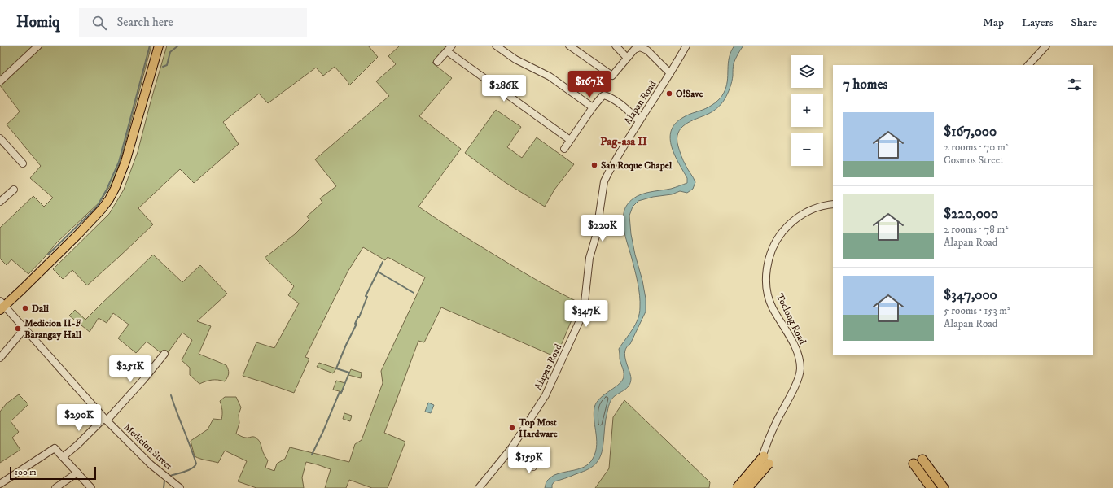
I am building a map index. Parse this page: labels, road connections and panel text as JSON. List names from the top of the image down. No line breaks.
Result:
{"streets":{"street":["Alapan Road","Toclong Road","Medicion Street"]},"districts":["Pag-asa II"],"places":["O!Save","San Roque Chapel","Dali","Medicion II-F Barangay Hall","Top Most Hardware"],"scale_bar":"100 m","page":{"header":"Homiq","search":"Search here","nav":["Map","Layers","Share"],"map_buttons":["+","−"],"heading":"7 homes","price":["$167K","$286K","$220K","$347K","$251K","$290K","$159K"],"list":[{"name":"$167,000","note":"2 rooms · 70 m² · Cosmos Street"},{"name":"$220,000","note":"2 rooms · 78 m² · Alapan Road"},{"name":"$347,000","note":"5 rooms · 153 m² · Alapan Road"}],"scale":"100 m"}}
